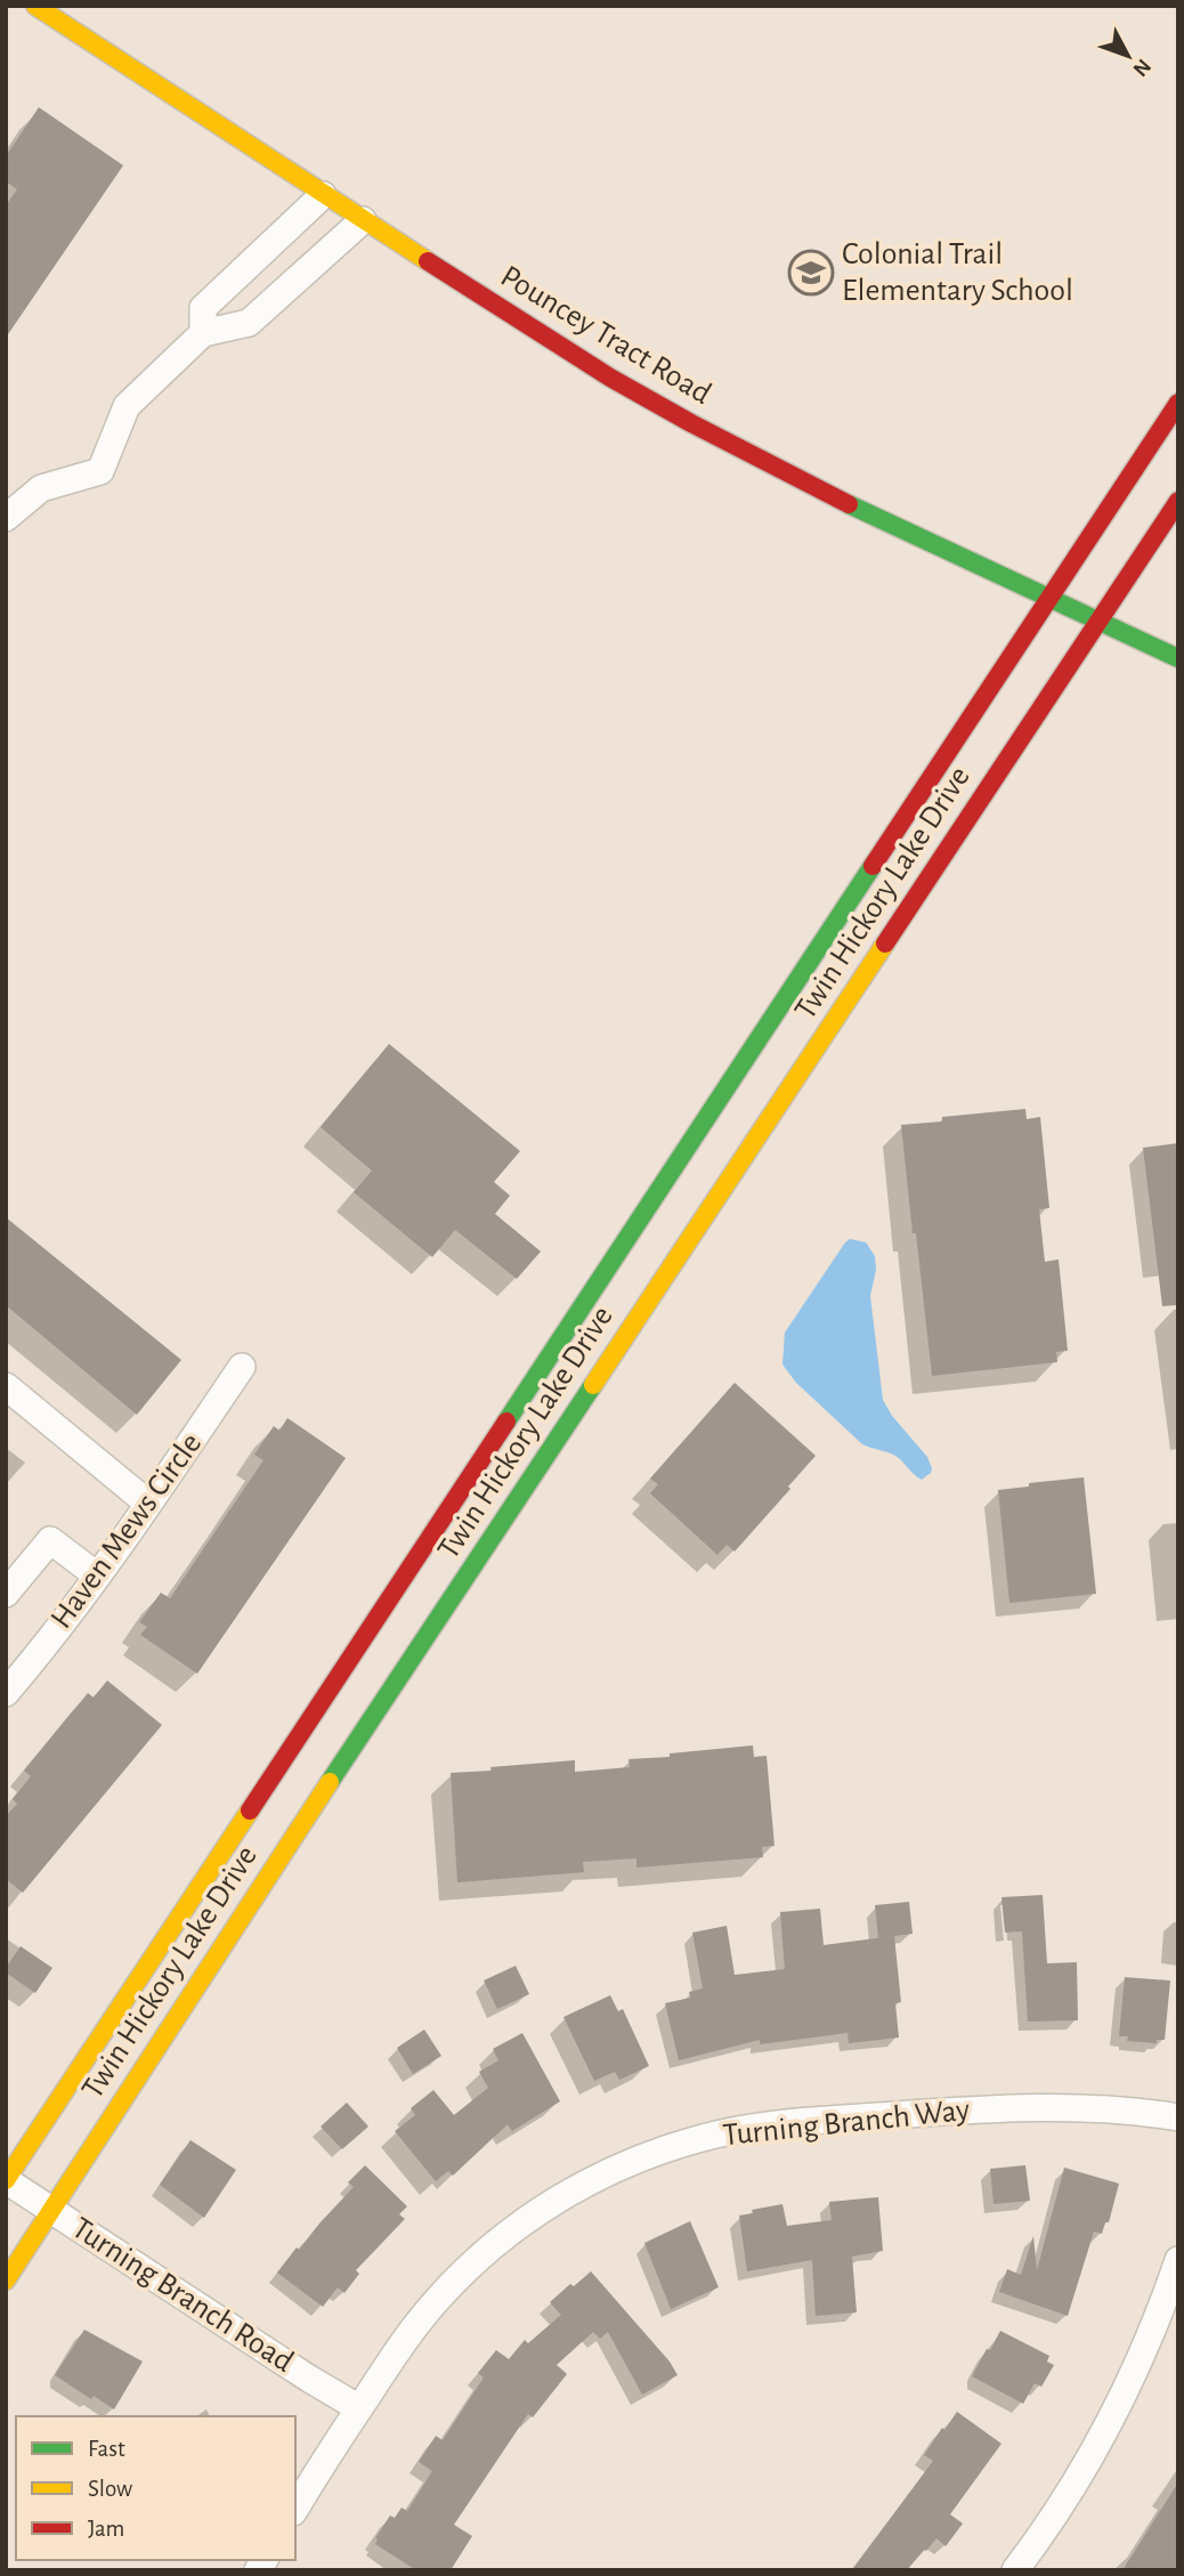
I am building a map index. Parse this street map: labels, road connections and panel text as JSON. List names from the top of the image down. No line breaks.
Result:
{"streets":{"street":["Pouncey Tract Road","Twin Hickory Lake Drive","Haven Mews Circle","Turning Branch Way","Turning Branch Road"]},"crossings":[["Pouncey Tract Road","Twin Hickory Lake Drive"],["Twin Hickory Lake Drive","Turning Branch Road"],["Turning Branch Way","Turning Branch Road"]],"places":{"school or university":["Colonial Trail Elementary School"]},"legend":["Fast","Slow","Jam"],"north":"bottom right"}
